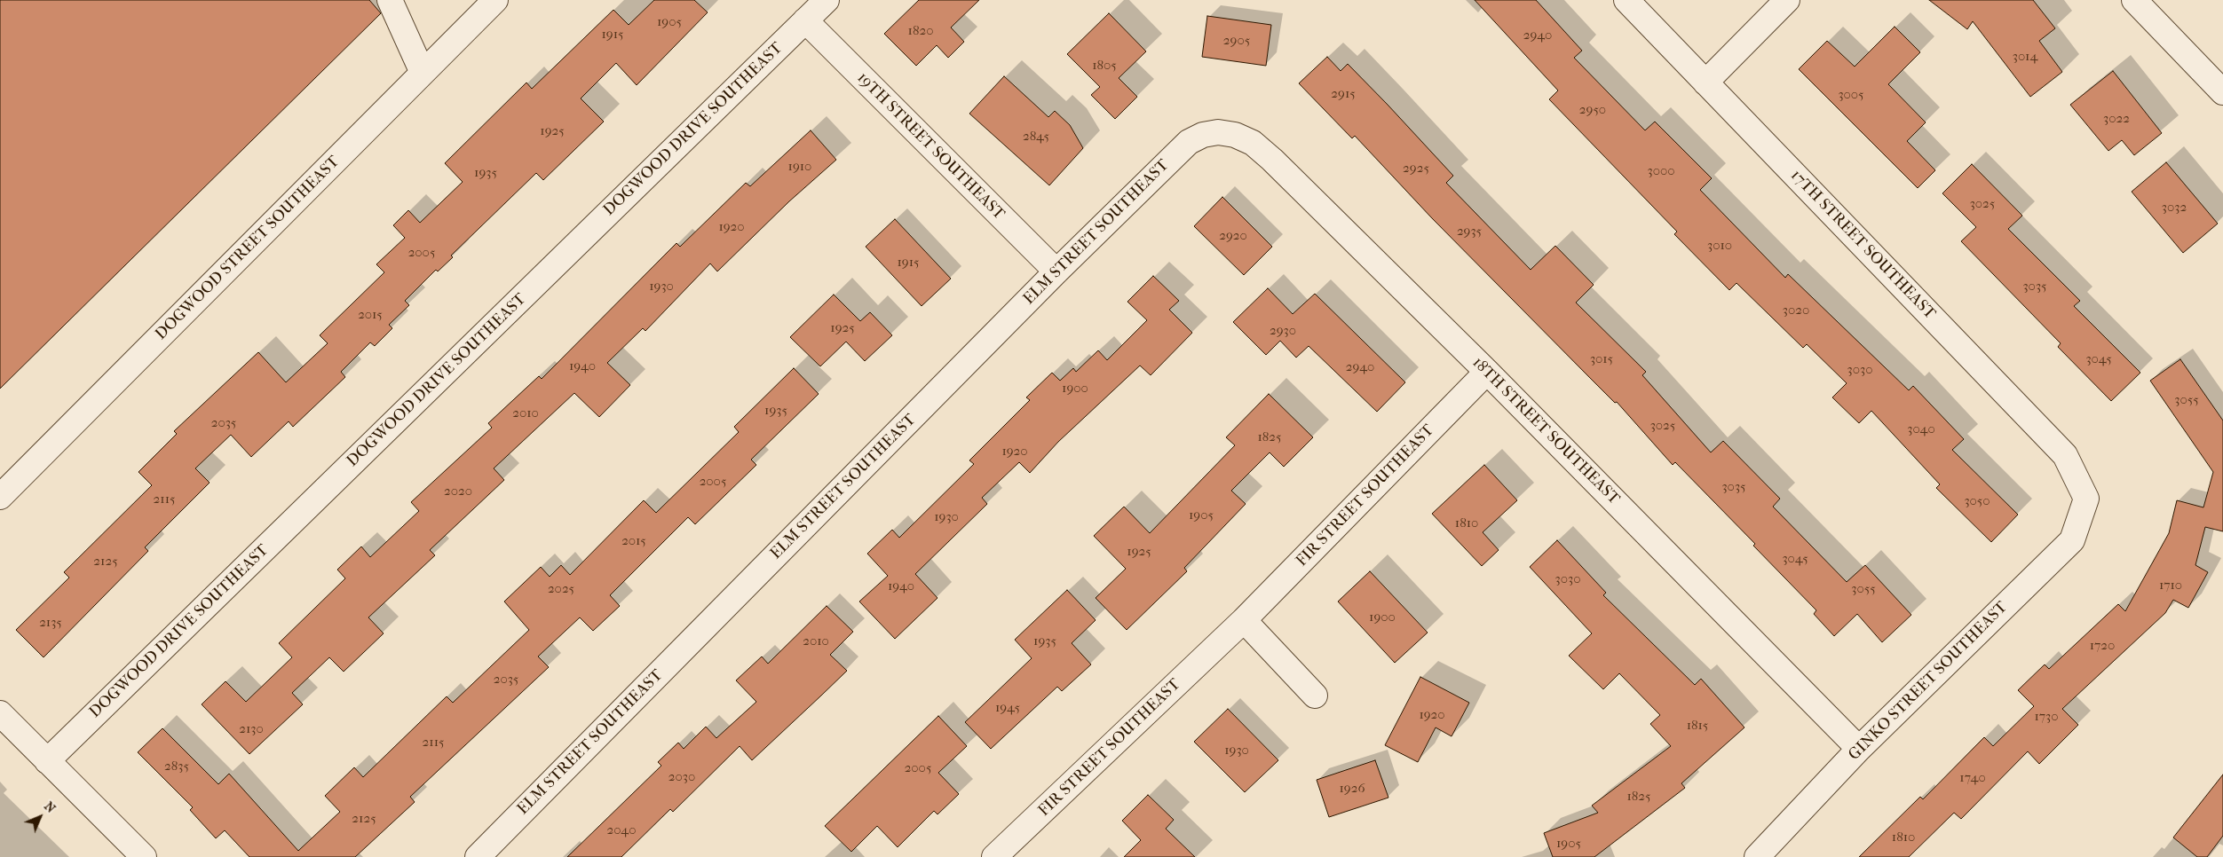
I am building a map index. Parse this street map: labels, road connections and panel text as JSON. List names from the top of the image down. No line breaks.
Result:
{"streets":{"street":["DOGWOOD DRIVE SOUTHEAST","19TH STREET SOUTHEAST","ELM STREET SOUTHEAST","17TH STREET SOUTHEAST","DOGWOOD STREET SOUTHEAST","18TH STREET SOUTHEAST","FIR STREET SOUTHEAST","GINKO STREET SOUTHEAST"]},"crossings":[["DOGWOOD DRIVE SOUTHEAST","19TH STREET SOUTHEAST"],["19TH STREET SOUTHEAST","ELM STREET SOUTHEAST"],["ELM STREET SOUTHEAST","18TH STREET SOUTHEAST"],["17TH STREET SOUTHEAST","GINKO STREET SOUTHEAST"],["18TH STREET SOUTHEAST","FIR STREET SOUTHEAST"],["18TH STREET SOUTHEAST","GINKO STREET SOUTHEAST"]],"house_numbers":["1905","1820","1915","2940","2905","3014","1805","2915","3005","2950","3022","1925","2845","1910","2925","3000","1935","3025","3032","1920","2935","2920","3010","2005","1915","1930","3035","3020","2015","1925","2930","3015","3045","1940","2940","3030","1900","3055","1935","2010","2035","3025","3040","1825","1920","2005","3035","2020","2115","3050","1905","1930","1810","2015","1925","3045","2125","3030","1710","1940","2025","3055","1900","2135","2010","1935","1720","2035","1945","1920","1730","1815","2130","2115","1930","2835","2005","2030","1740","1926","1825","2125","2040","1810","1905"],"north":"top right"}
